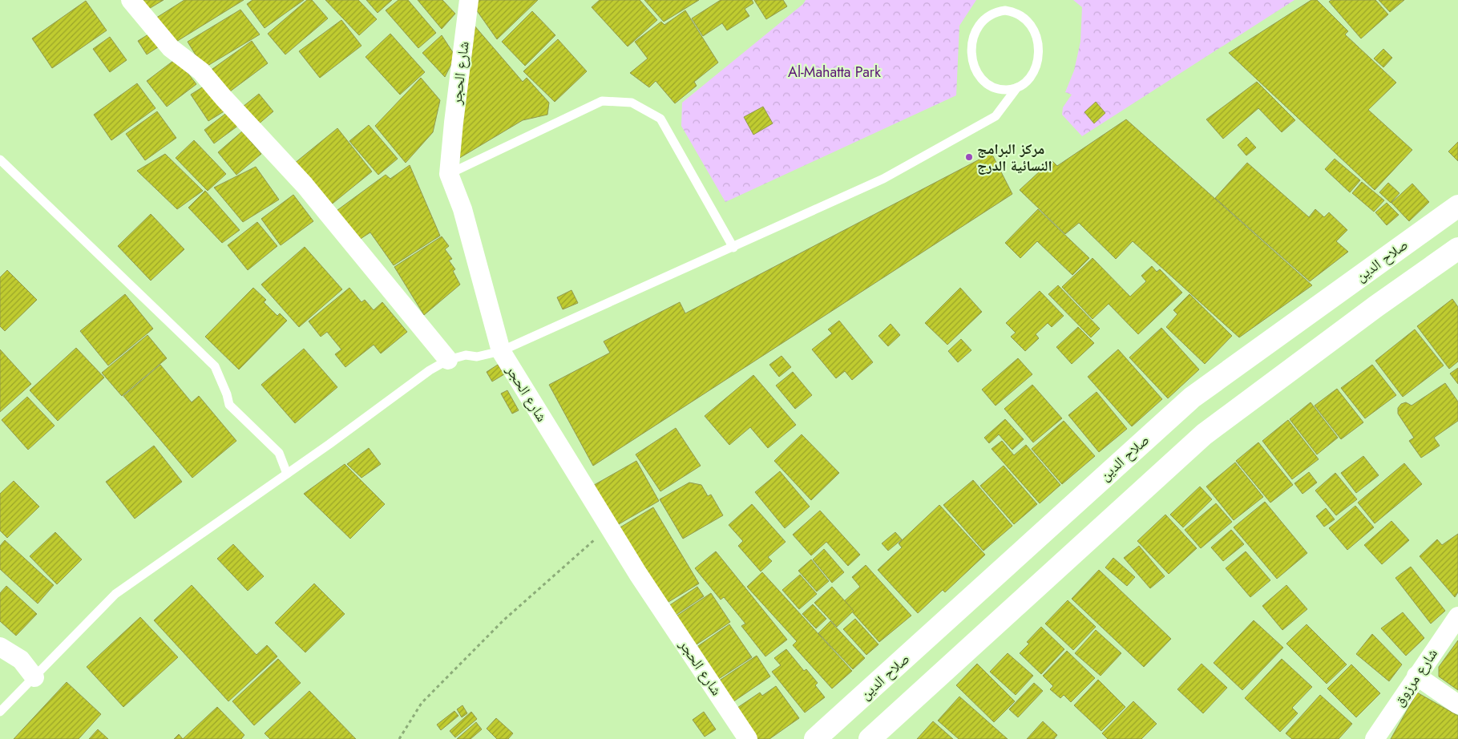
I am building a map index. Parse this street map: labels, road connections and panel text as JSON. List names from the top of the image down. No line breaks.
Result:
{"streets":{"highway":["صلاح الدين"],"street":["شارع الحجر","شارع مرزوق"]},"parks":["Al-Mahatta Park"],"places":["مركز البرامج النسائية الدرج"]}
